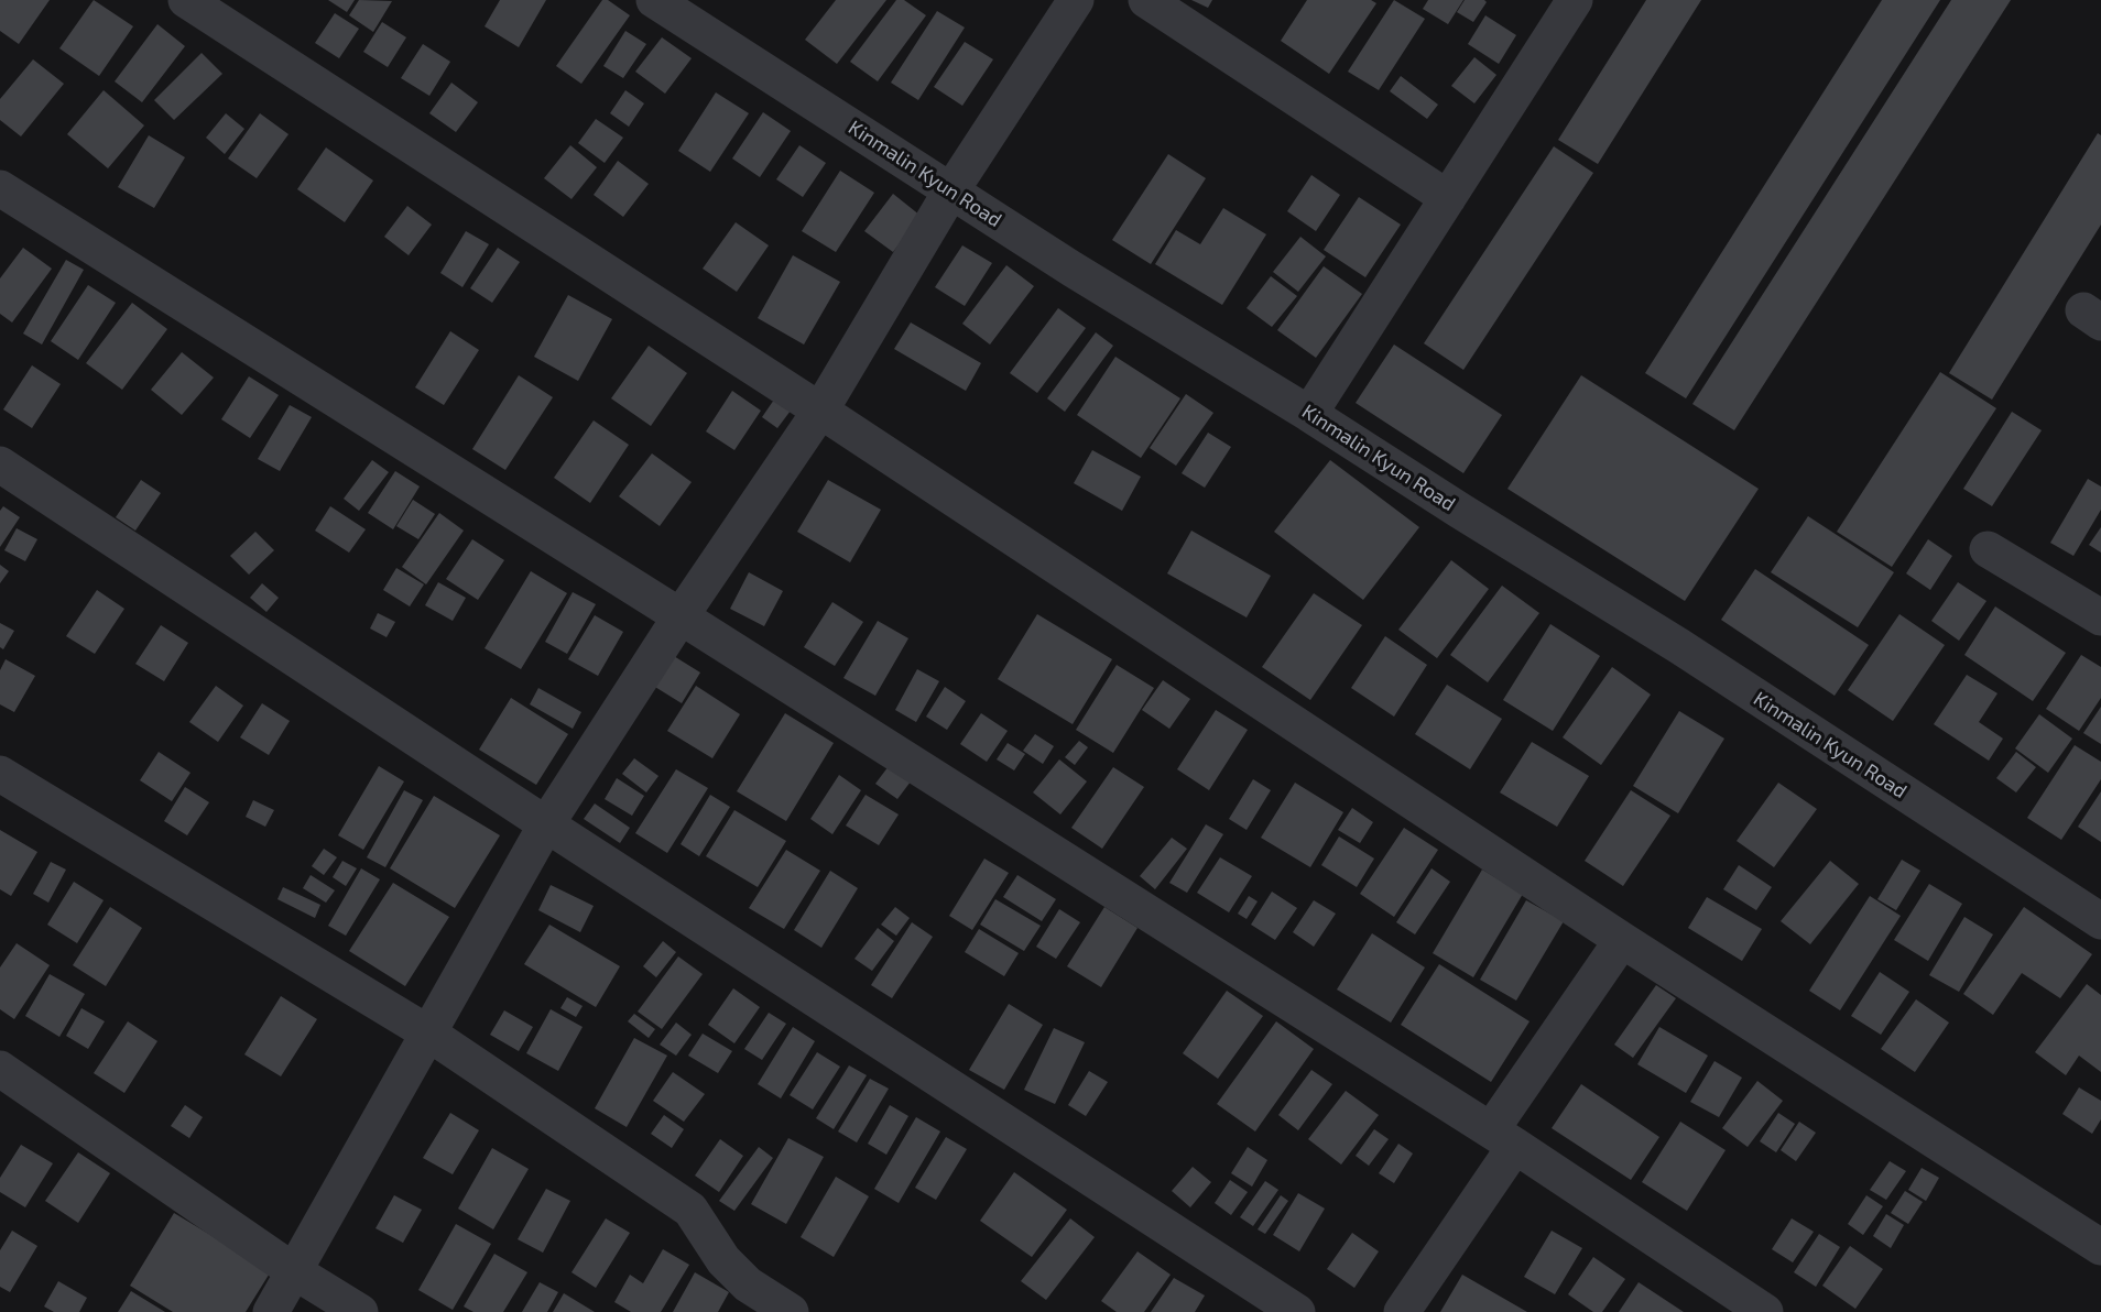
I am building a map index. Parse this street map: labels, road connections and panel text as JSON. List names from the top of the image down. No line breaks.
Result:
{"streets":{"street":["Kinmalin Kyun Road"]}}
